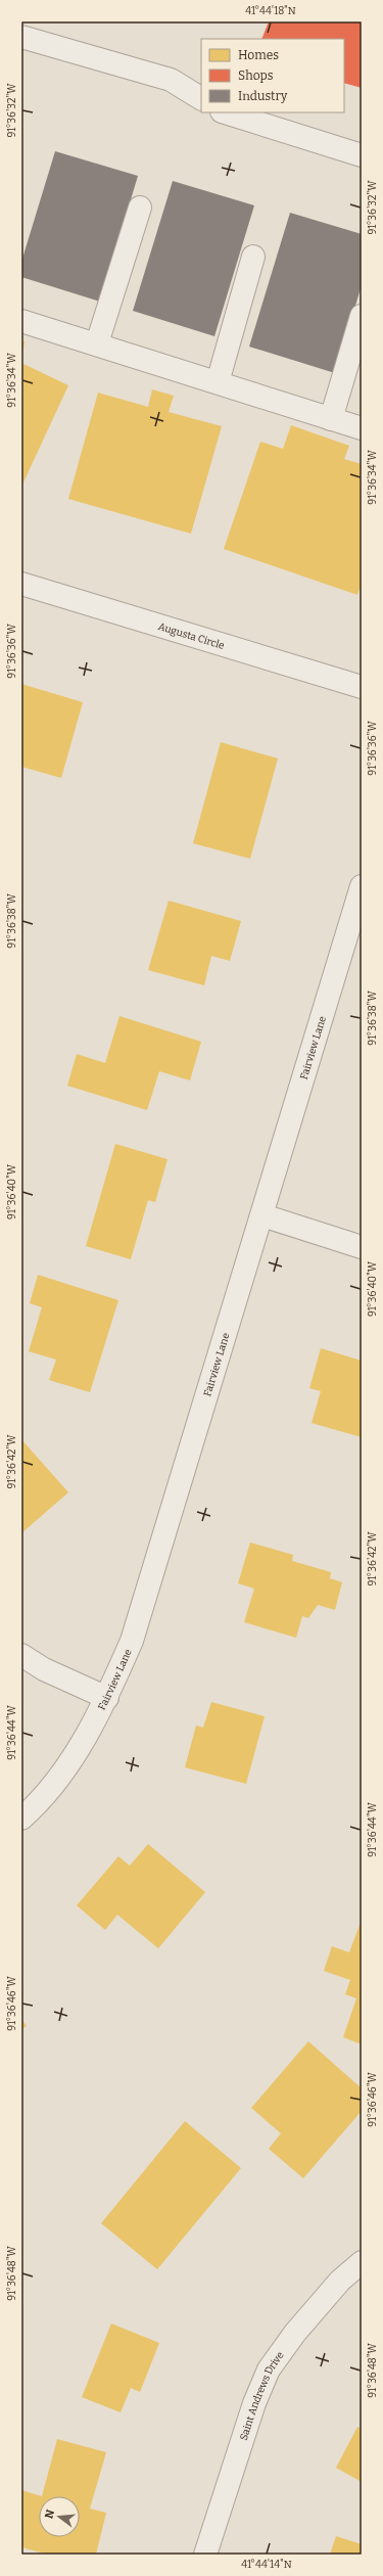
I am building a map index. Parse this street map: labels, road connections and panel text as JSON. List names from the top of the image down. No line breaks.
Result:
{"streets":{"street":["Augusta Circle","Fairview Lane","Saint Andrews Drive"]},"legend":["Homes","Shops","Industry"],"north":"left","coordinates":["41°44'18\"N","91°36'32\"W","91°36'34\"W","91°36'36\"W","91°36'38\"W","91°36'40\"W","91°36'42\"W","91°36'44\"W","91°36'46\"W","91°36'48\"W","41°44'14\"N"]}
